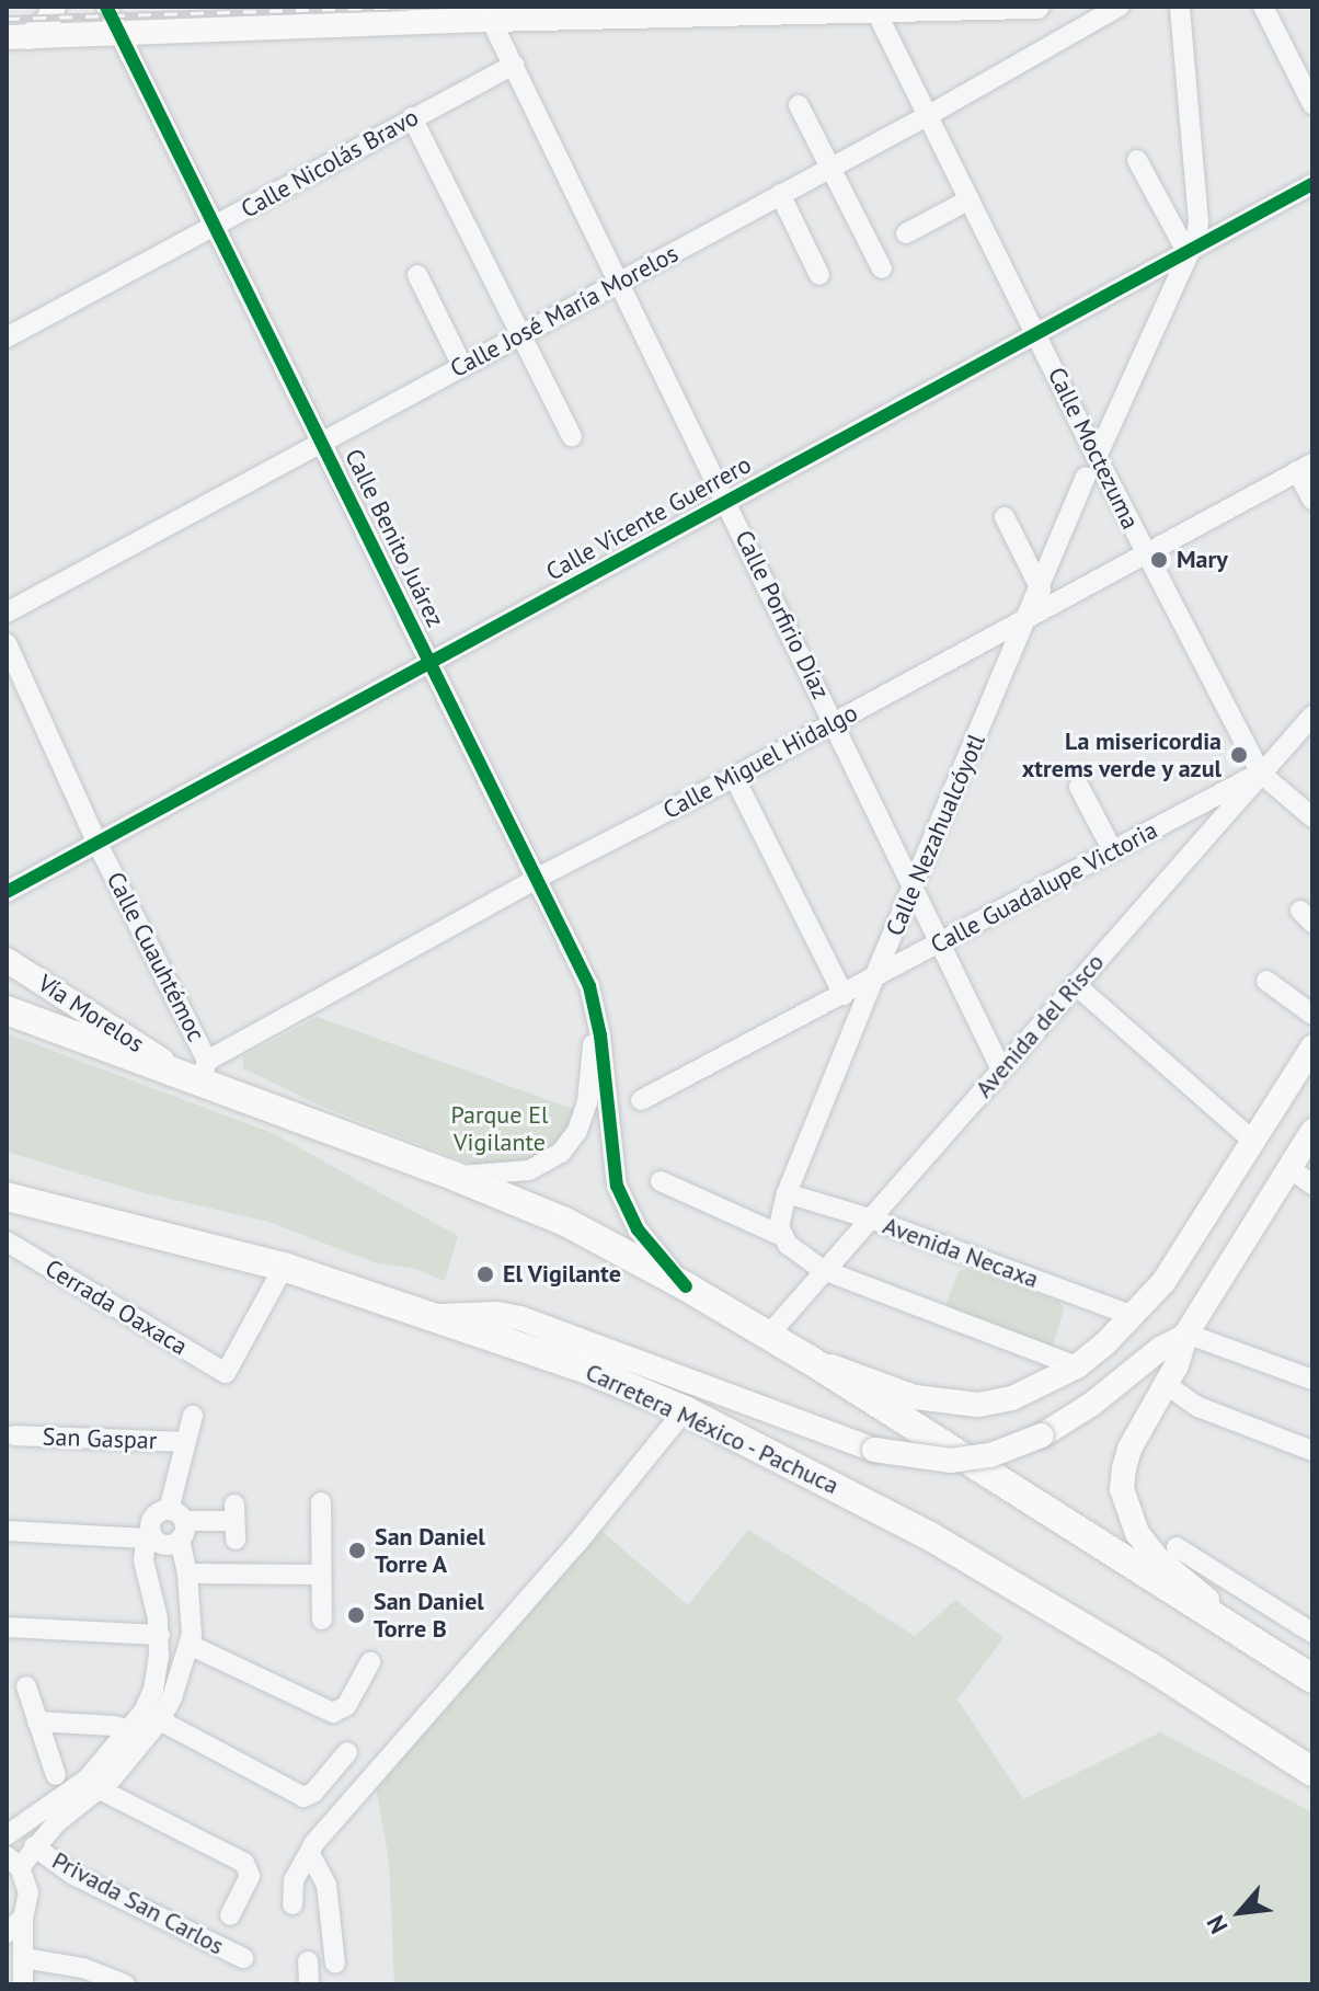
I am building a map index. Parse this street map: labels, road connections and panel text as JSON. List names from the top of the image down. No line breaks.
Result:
{"streets":{"highway":["Carretera México - Pachuca"],"main road":["Vía Morelos"],"street":["Calle Nicolás Bravo","Calle José María Morelos","Calle Moctezuma","Calle Vicente Guerrero","Calle Benito Juárez","Calle Porfirio Díaz","Calle Miguel Hidalgo","Calle Nezahualcóyotl","Calle Guadalupe Victoria","Calle Cuauhtémoc","Avenida del Risco","Avenida Necaxa","Cerrada Oaxaca","San Gaspar","Privada San Carlos"]},"crossings":[["Calle Nicolás Bravo","Calle Benito Juárez"],["Calle Nicolás Bravo","Calle Porfirio Díaz"],["Calle José María Morelos","Calle Moctezuma"],["Calle José María Morelos","Calle Benito Juárez"],["Calle José María Morelos","Calle Porfirio Díaz"],["Calle Moctezuma","Calle Vicente Guerrero"],["Calle Moctezuma","Calle Miguel Hidalgo"],["Calle Moctezuma","Calle Guadalupe Victoria"],["Calle Moctezuma","Avenida del Risco"],["Calle Vicente Guerrero","Calle Benito Juárez"],["Calle Vicente Guerrero","Calle Porfirio Díaz"],["Calle Vicente Guerrero","Calle Cuauhtémoc"],["Calle Benito Juárez","Calle Miguel Hidalgo"],["Calle Porfirio Díaz","Calle Miguel Hidalgo"],["Calle Porfirio Díaz","Calle Nezahualcóyotl"],["Calle Porfirio Díaz","Calle Guadalupe Victoria"],["Calle Porfirio Díaz","Avenida del Risco"],["Calle Miguel Hidalgo","Calle Nezahualcóyotl"],["Calle Miguel Hidalgo","Calle Cuauhtémoc"],["Calle Nezahualcóyotl","Calle Guadalupe Victoria"],["Calle Nezahualcóyotl","Avenida Necaxa"],["Calle Guadalupe Victoria","Avenida del Risco"],["Avenida del Risco","Avenida Necaxa"],["Cerrada Oaxaca","Carretera México - Pachuca"]],"parks":["Parque El Vigilante"],"places":["Mary","La misericordia xtrems verde y azul","El Vigilante","San Daniel Torre A","San Daniel Torre B"],"north":"bottom left"}
